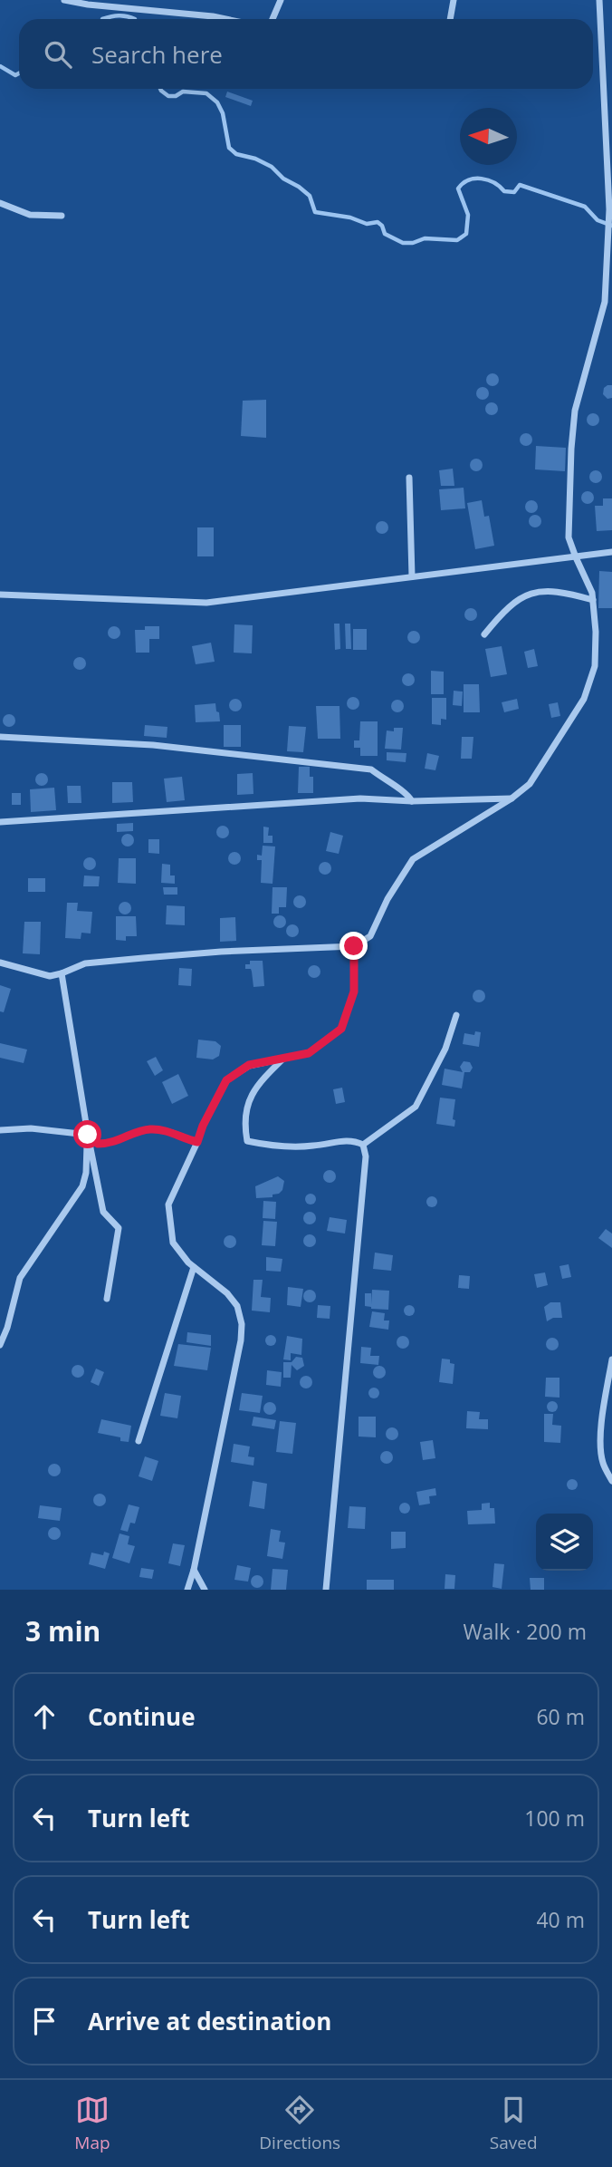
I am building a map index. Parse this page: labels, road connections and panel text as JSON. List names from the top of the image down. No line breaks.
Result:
{"north":"left","page":{"search":"Search here","heading":["3 min","Walk · 200 m"],"list":[["Continue","60 m"],["Turn left","100 m"],["Turn left","40 m"],"Arrive at destination"],"nav":["Map","Directions","Saved"]}}
